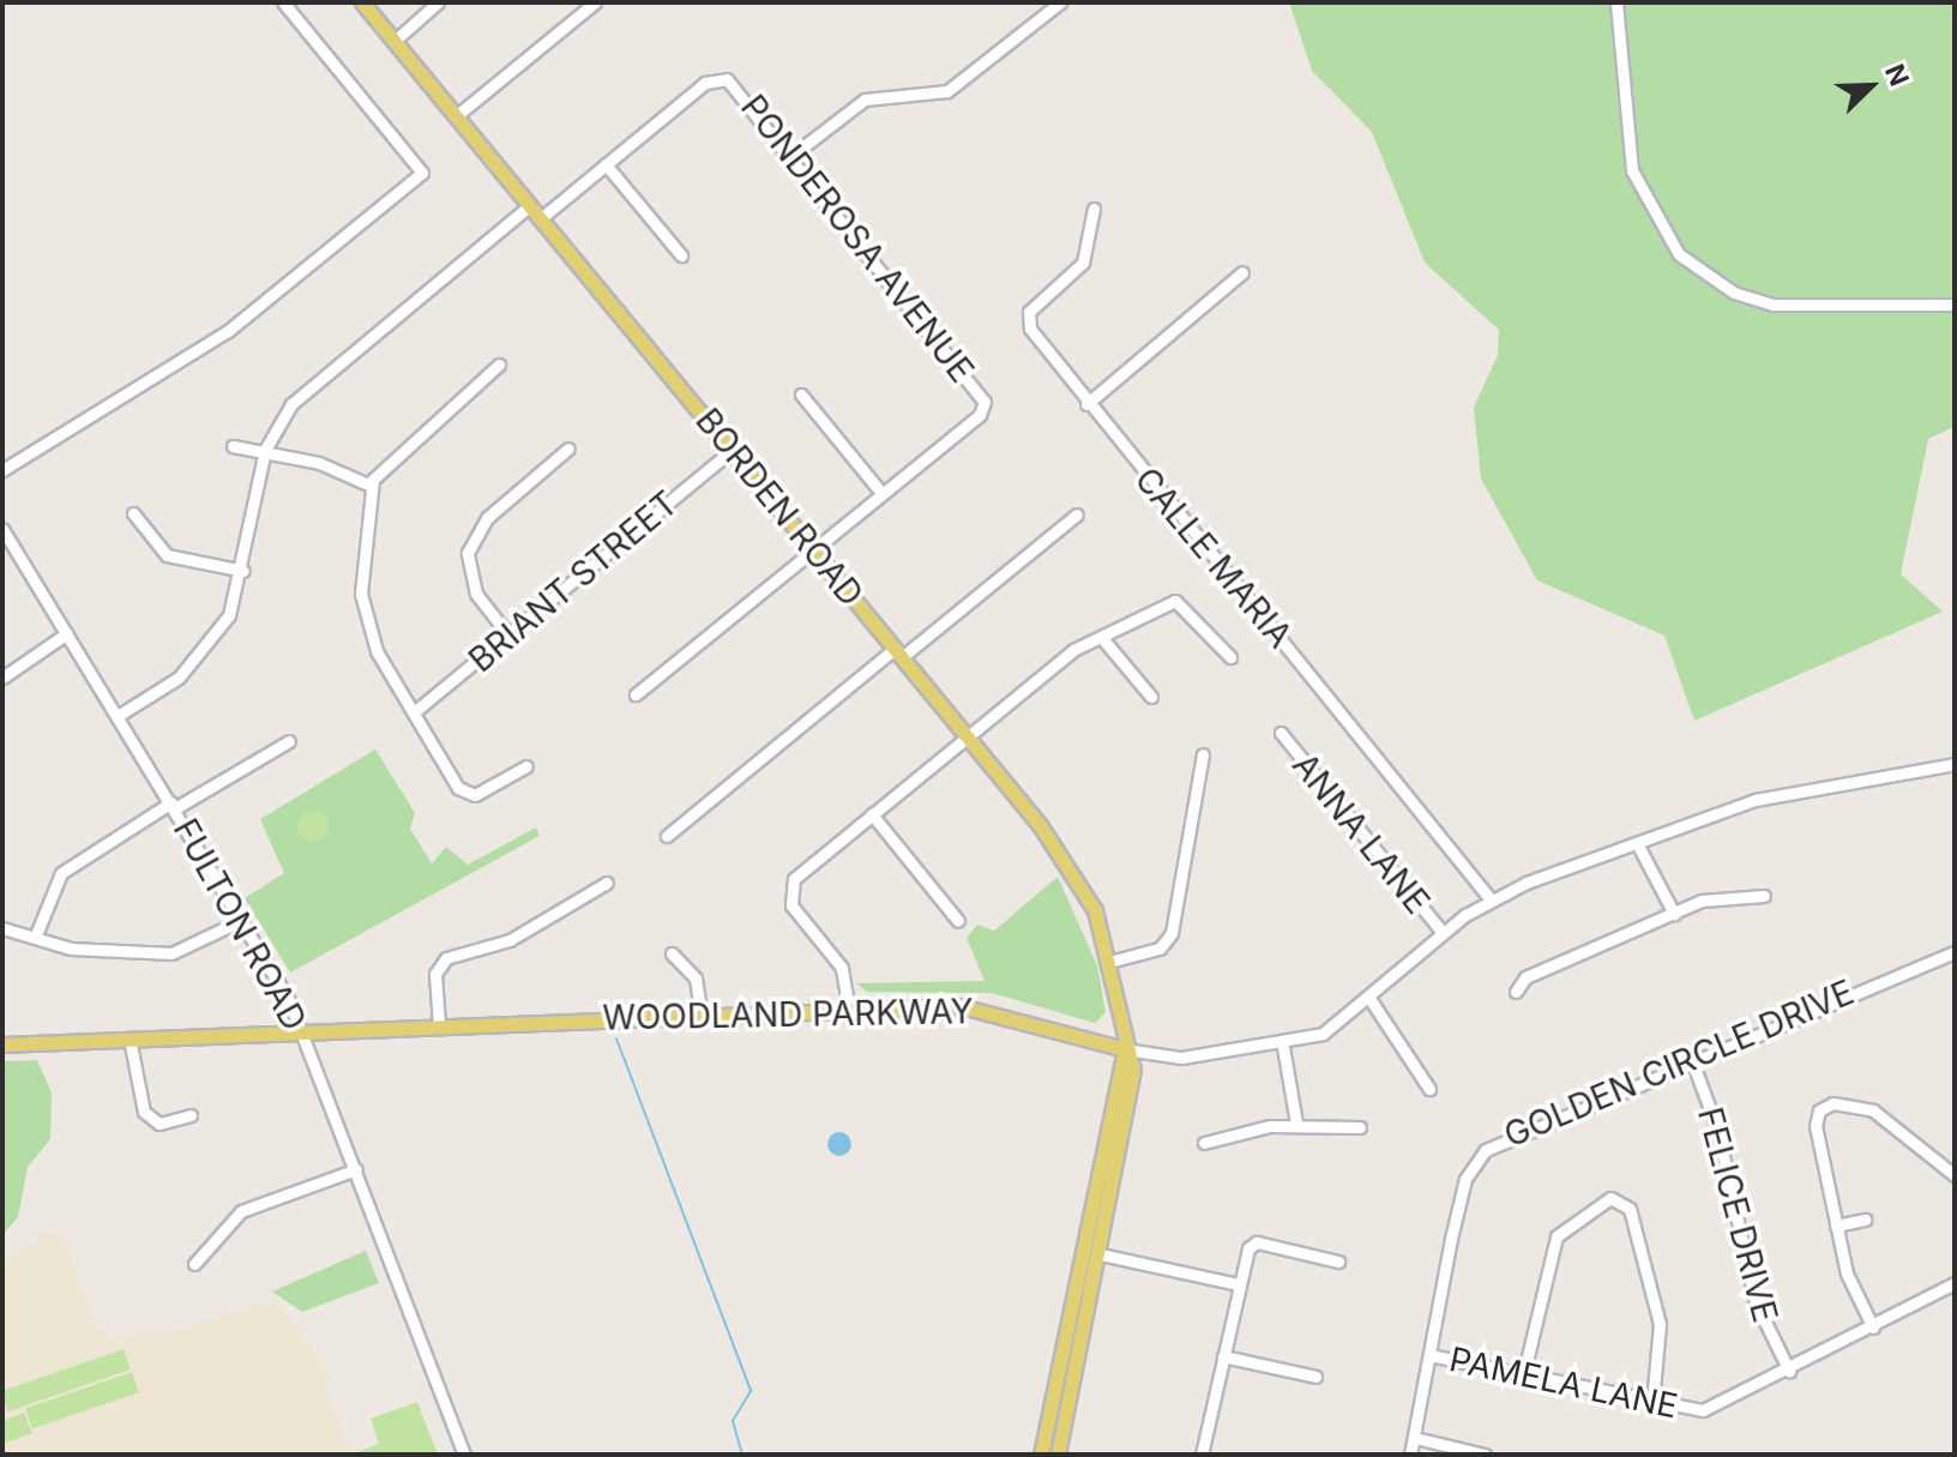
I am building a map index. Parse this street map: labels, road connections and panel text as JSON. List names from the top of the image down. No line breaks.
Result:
{"streets":{"main road":["BORDEN ROAD","WOODLAND PARKWAY"],"street":["PONDEROSA AVENUE","CALLE MARIA","BRIANT STREET","ANNA LANE","FULTON ROAD","GOLDEN CIRCLE DRIVE","FELICE DRIVE","PAMELA LANE"]},"crossings":[["BORDEN ROAD","BRIANT STREET"],["BORDEN ROAD","WOODLAND PARKWAY"],["CALLE MARIA","WOODLAND PARKWAY"],["ANNA LANE","WOODLAND PARKWAY"],["FULTON ROAD","WOODLAND PARKWAY"],["GOLDEN CIRCLE DRIVE","FELICE DRIVE"],["GOLDEN CIRCLE DRIVE","PAMELA LANE"],["FELICE DRIVE","PAMELA LANE"]],"north":"top right"}
